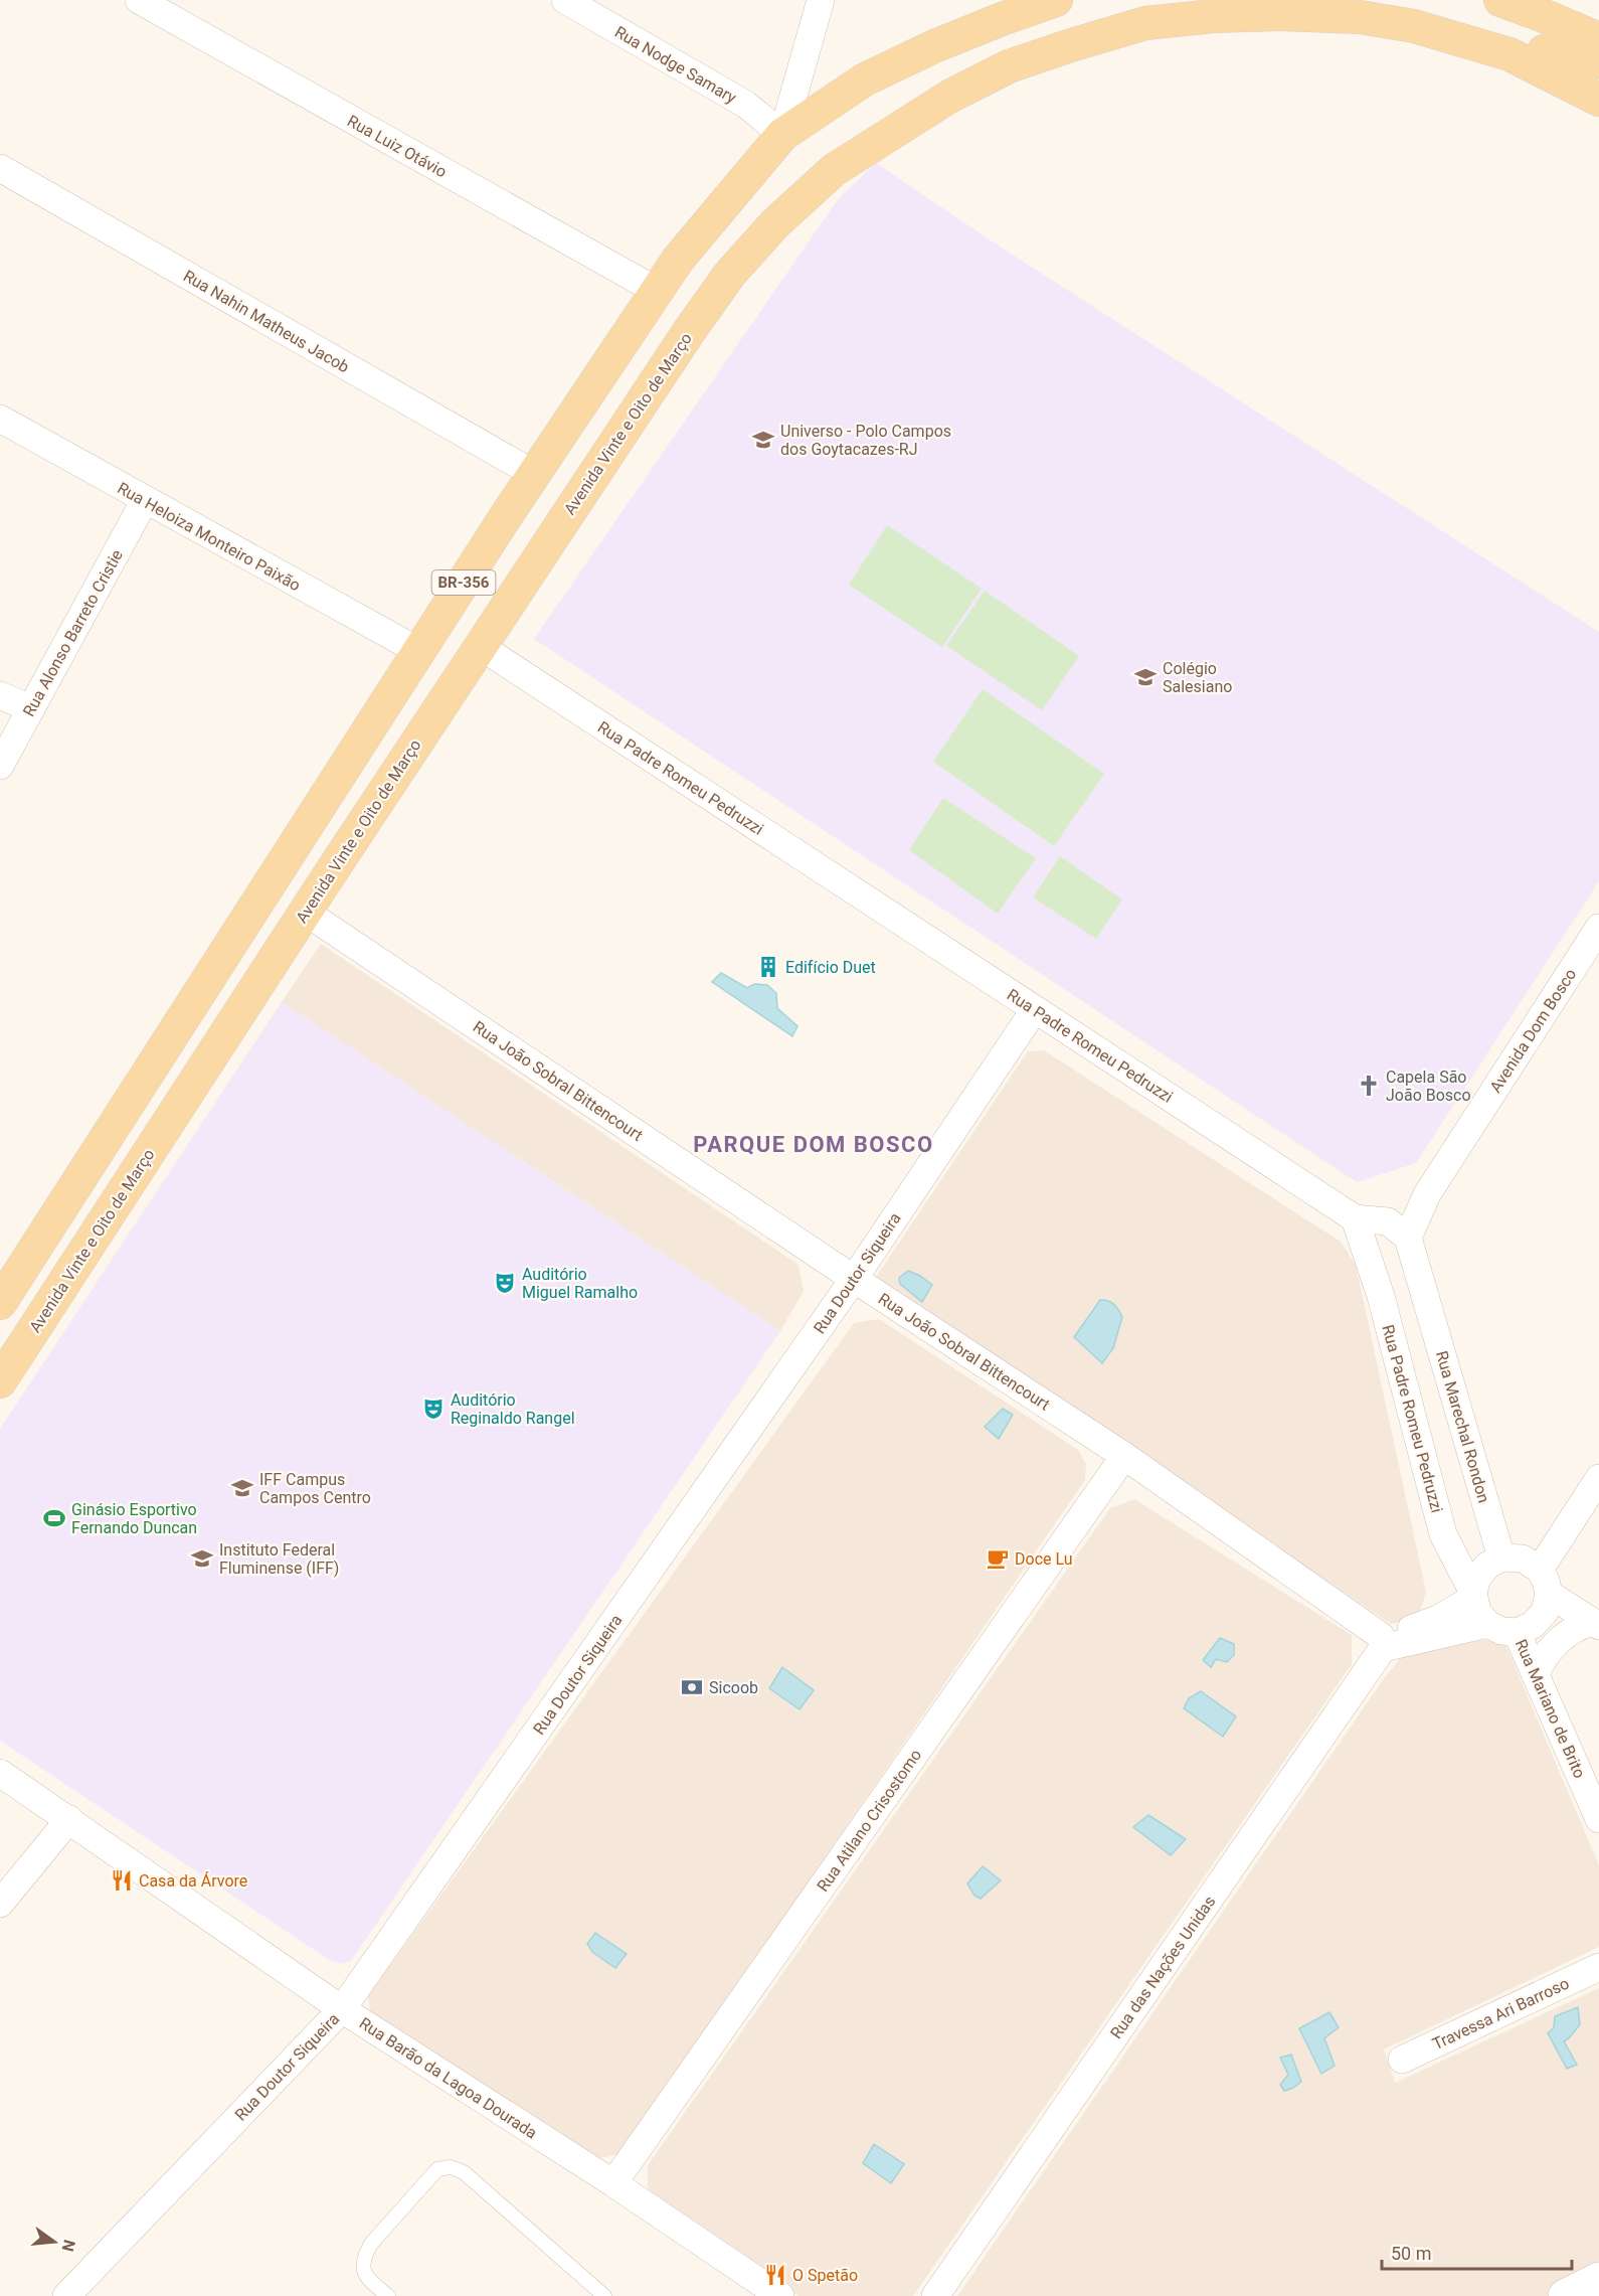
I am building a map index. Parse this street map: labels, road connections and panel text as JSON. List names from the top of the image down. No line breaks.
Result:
{"streets":{"main road":["Avenida Vinte e Oito de Março","BR-356"],"street":["Rua Nodge Samary","Rua Luiz Otávio","Rua Nahin Matheus Jacob","Rua Heloiza Monteiro Paixão","Rua Alonso Barreto Cristie","Rua Padre Romeu Pedruzzi","Avenida Dom Bosco","Rua João Sobral Bittencourt","Rua Doutor Siqueira","Rua Marechal Rondon","Rua Mariano de Brito","Rua Atilano Crisostomo","Rua das Nações Unidas","Travessa Ari Barroso","Rua Barão da Lagoa Dourada"]},"crossings":[["Rua Nodge Samary","BR-356"],["Rua Luiz Otávio","BR-356"],["Rua Nahin Matheus Jacob","BR-356"],["Avenida Vinte e Oito de Março","Rua Padre Romeu Pedruzzi"],["Avenida Vinte e Oito de Março","Rua João Sobral Bittencourt"],["Rua Heloiza Monteiro Paixão","BR-356"],["Rua Heloiza Monteiro Paixão","Rua Alonso Barreto Cristie"],["Rua Padre Romeu Pedruzzi","Rua Doutor Siqueira"],["Rua Padre Romeu Pedruzzi","Rua Marechal Rondon"],["Rua Padre Romeu Pedruzzi","Rua Mariano de Brito"],["Avenida Dom Bosco","Rua Marechal Rondon"],["Rua João Sobral Bittencourt","Rua Doutor Siqueira"],["Rua João Sobral Bittencourt","Rua Atilano Crisostomo"],["Rua João Sobral Bittencourt","Rua das Nações Unidas"],["Rua Doutor Siqueira","Rua Barão da Lagoa Dourada"],["Rua Marechal Rondon","Rua Mariano de Brito"],["Rua Atilano Crisostomo","Rua Barão da Lagoa Dourada"]],"districts":["PARQUE DOM BOSCO"],"places":{"school or university":["Universo - Polo Campos dos Goytacazes-RJ","Colégio Salesiano","IFF Campus Campos Centro","Instituto Federal Fluminense (IFF)"],"building":["Edifício Duet"],"church":["Capela São João Bosco"],"theatre":["Auditório Miguel Ramalho","Auditório Reginaldo Rangel"],"sports":["Ginásio Esportivo Fernando Duncan"],"cafe":["Doce Lu"],"bank":["Sicoob"],"restaurant":["Casa da Árvore","O Spetão"]},"scale_bar":"50 m","north":"right"}
